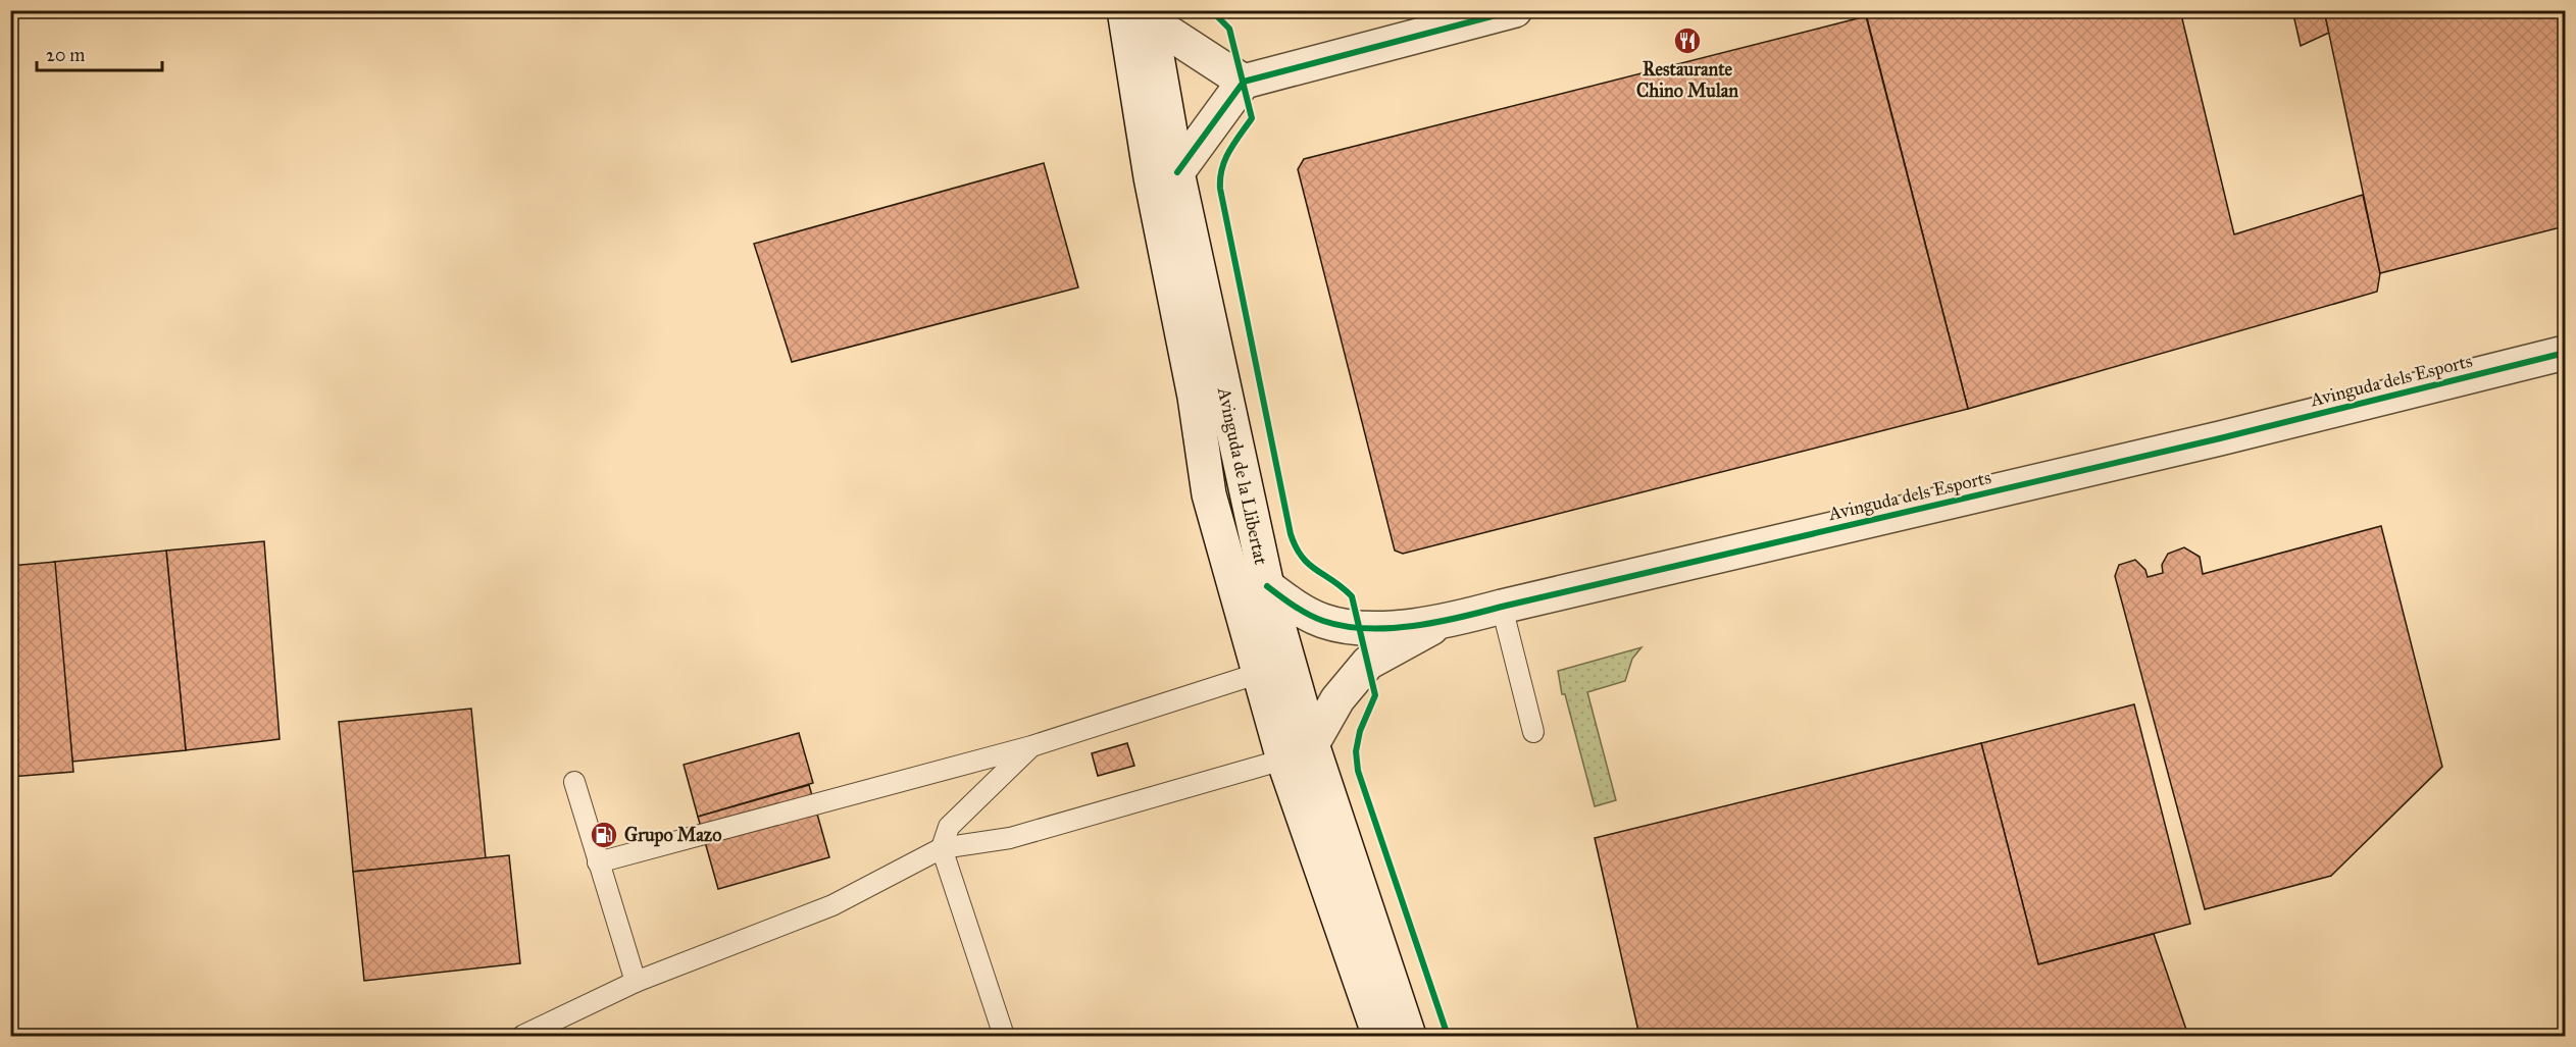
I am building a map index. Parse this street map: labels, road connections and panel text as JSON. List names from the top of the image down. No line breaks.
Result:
{"streets":{"main road":["Avinguda dels Esports","Avinguda de la Llibertat"]},"crossings":[["Avinguda dels Esports","Avinguda de la Llibertat"]],"places":{"restaurant":["Restaurante Chino Mulan"],"fuel station":["Grupo Mazo"]},"scale_bar":"20 m"}
